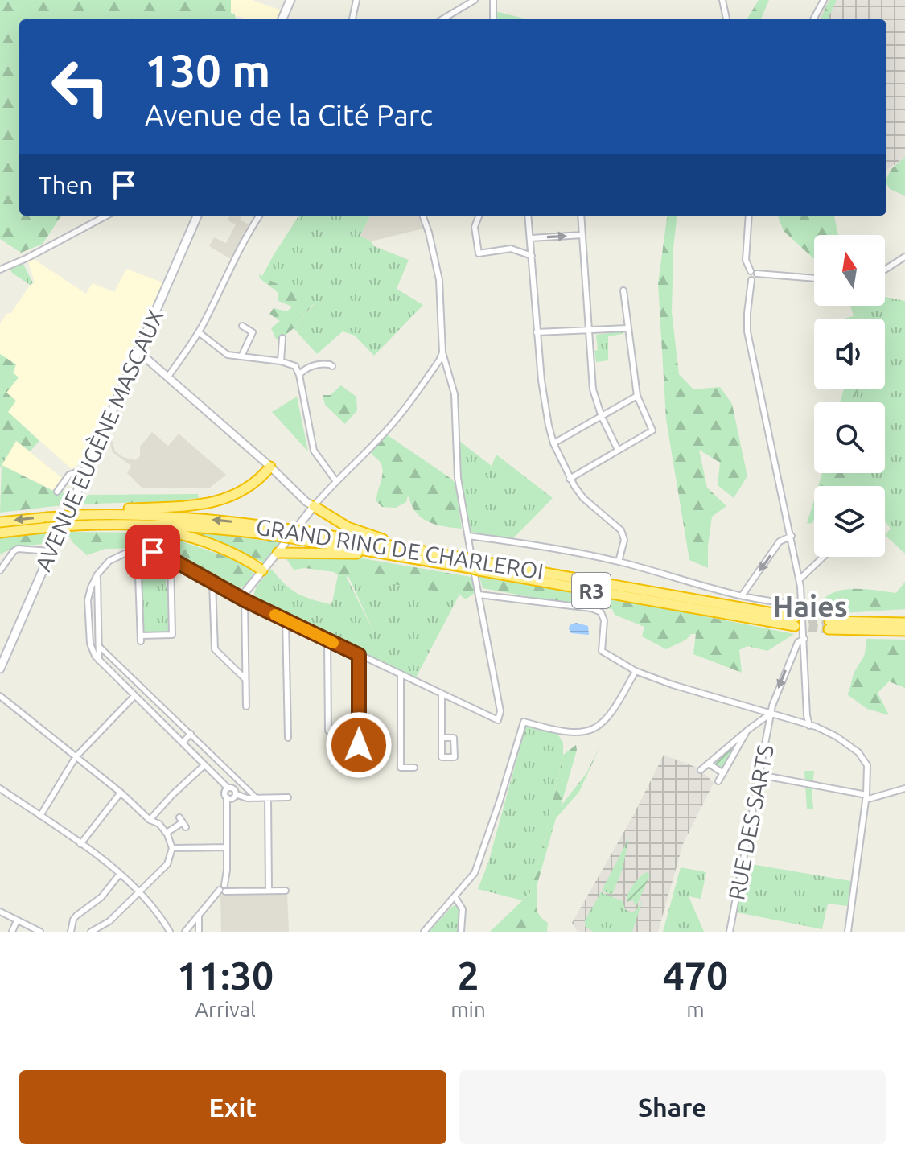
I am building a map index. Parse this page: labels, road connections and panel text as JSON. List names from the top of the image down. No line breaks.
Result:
{"streets":{"highway":["GRAND RING DE CHARLEROI","R3"],"main road":["AVENUE EUGÈNE MASCAUX"],"street":["RUE DES SARTS"]},"districts":["Haies"],"north":"top","page":{"turn":["130 m","Avenue de la Cité Parc"],"then":"Then","eta":["11:30","Arrival","2","min","470","m"],"buttons":["Exit","Share"]}}
